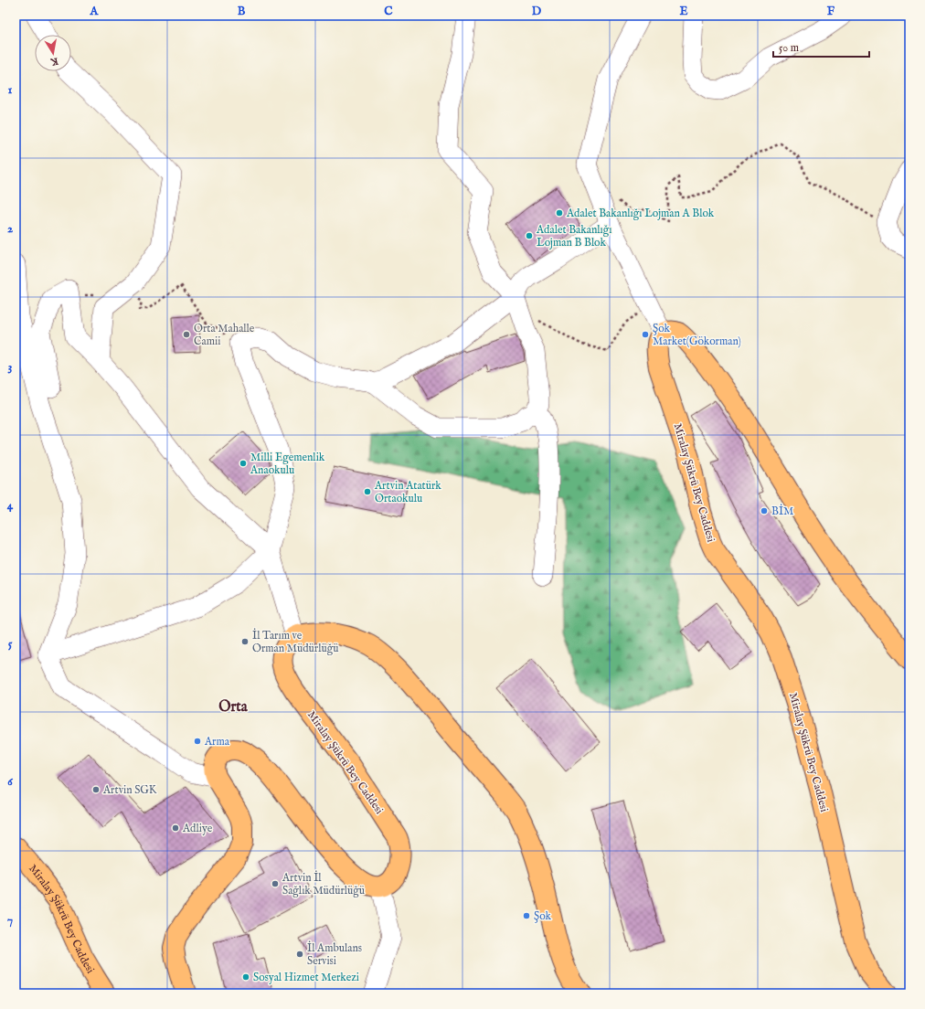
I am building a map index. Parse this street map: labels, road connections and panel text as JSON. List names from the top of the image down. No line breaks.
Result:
{"streets":{"main road":["Miralay Şükrü Bey Caddesi"]},"districts":["Orta"],"places":["Adalet Bakanlığı Lojman A Blok","Adalet Bakanlığı Lojman B Blok","Orta Mahalle Camii","Şok Market(Gökorman)","Milli Egemenlik Anaokulu","Artvin Atatürk Ortaokulu","BİM","İl Tarım ve Orman Müdürlüğü","Arma","Artvin SGK","Adliye","Artvin İl Sağlık Müdürlüğü","Şok","İl Ambulans Servisi","Sosyal Hizmet Merkezi"],"scale_bar":"50 m","north":"bottom","grid":{"columns":["A","B","C","D","E","F"],"rows":["1","2","3","4","5","6","7"]}}
